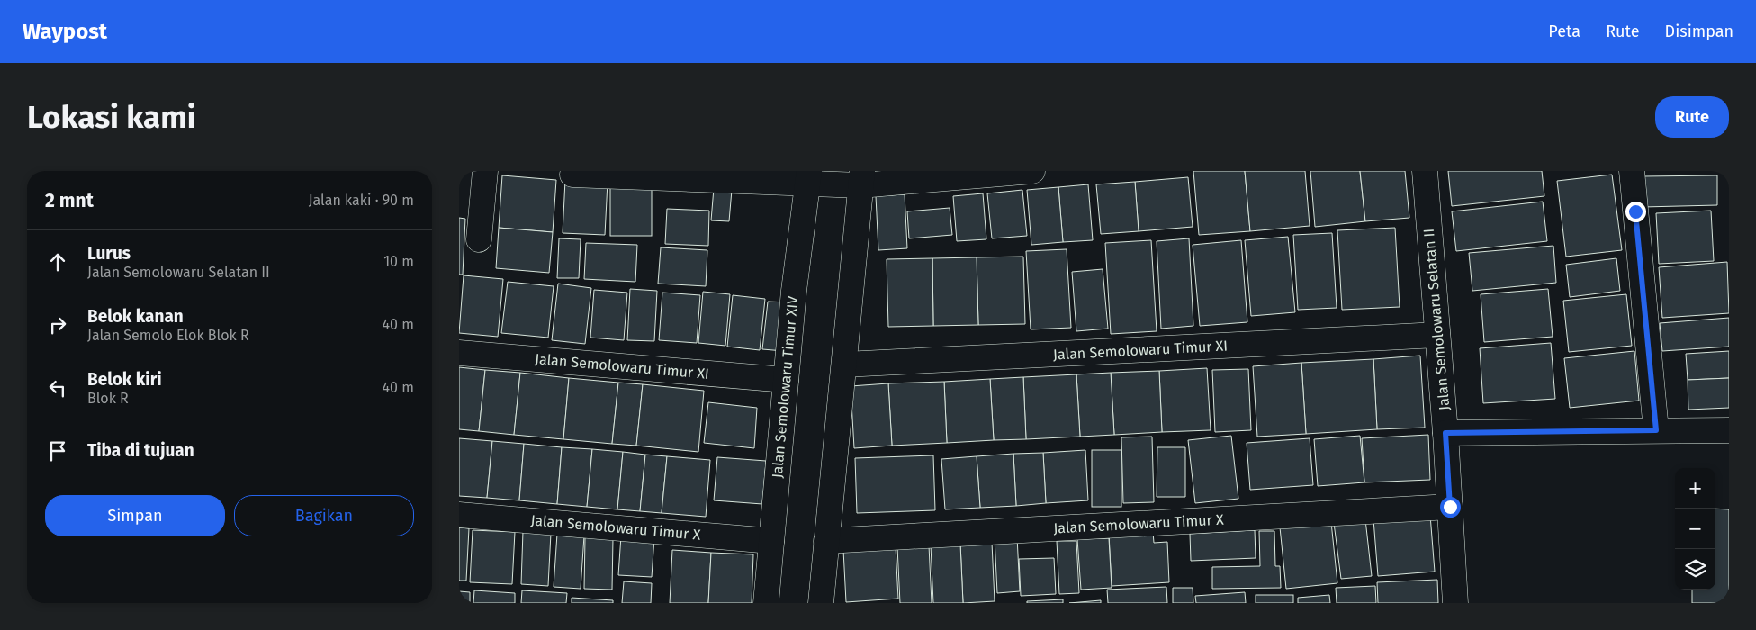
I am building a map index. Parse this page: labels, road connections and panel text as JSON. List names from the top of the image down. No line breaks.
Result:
{"streets":{"street":["Jalan Semolowaru Selatan II","Jalan Semolowaru Timur XI","Jalan Semolowaru Timur XIV","Jalan Semolowaru Timur X"]},"crossings":[["Jalan Semolowaru Selatan II","Jalan Semolowaru Timur XI"],["Jalan Semolowaru Selatan II","Jalan Semolowaru Timur X"],["Jalan Semolowaru Timur XI","Jalan Semolowaru Timur XIV"],["Jalan Semolowaru Timur XIV","Jalan Semolowaru Timur X"]],"page":{"header":"Waypost","nav":["Peta","Rute","Disimpan"],"buttons":["Rute",["Simpan","Bagikan"]],"title":"Lokasi kami","heading":["2 mnt","Jalan kaki · 90 m"],"list":[["Lurus","Jalan Semolowaru Selatan II","10 m"],["Belok kanan","Jalan Semolo Elok Blok R","40 m"],["Belok kiri","Blok R","40 m"],"Tiba di tujuan"],"map_buttons":["+","−"]}}
